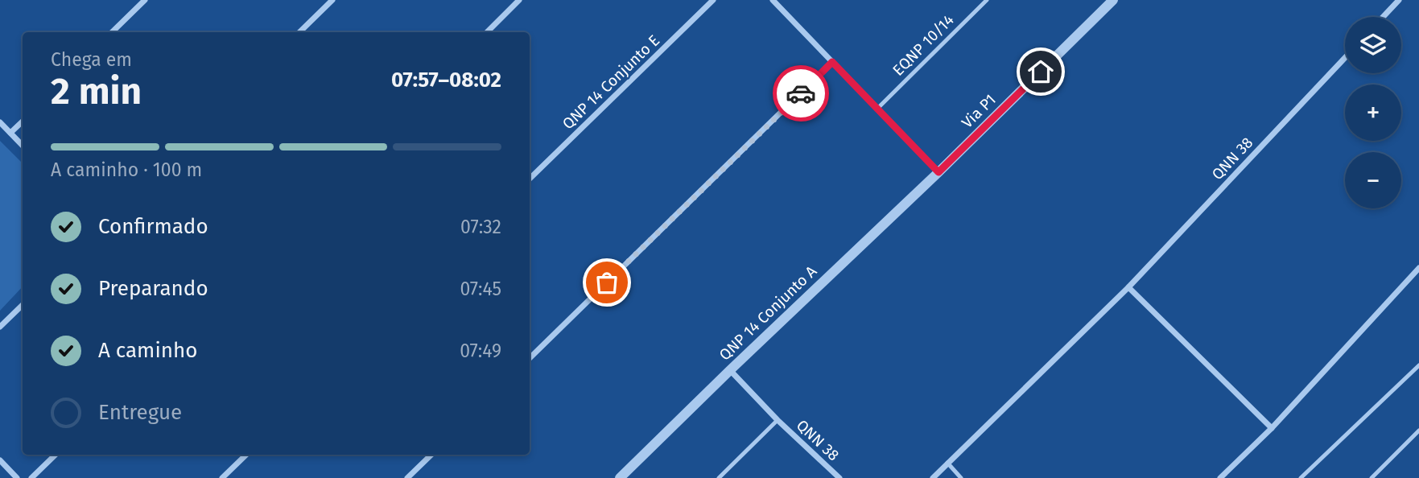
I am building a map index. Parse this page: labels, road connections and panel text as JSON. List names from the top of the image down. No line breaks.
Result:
{"streets":{"street":["QNP 14 Conjunto E","Via P1","QNN 38","QNP 14 Conjunto A"],"lane":["EQNP 10/14"]},"crossings":[["Via P1","QNP 14 Conjunto A"],["QNN 38","QNP 14 Conjunto A"]],"page":{"map_buttons":["+","−"],"heading":["2 min","Chega em","07:57–08:02"],"bar":"A caminho · 100 m","list":[["Confirmado","07:32"],["Preparando","07:45"],["A caminho","07:49"],"Entregue"]}}
